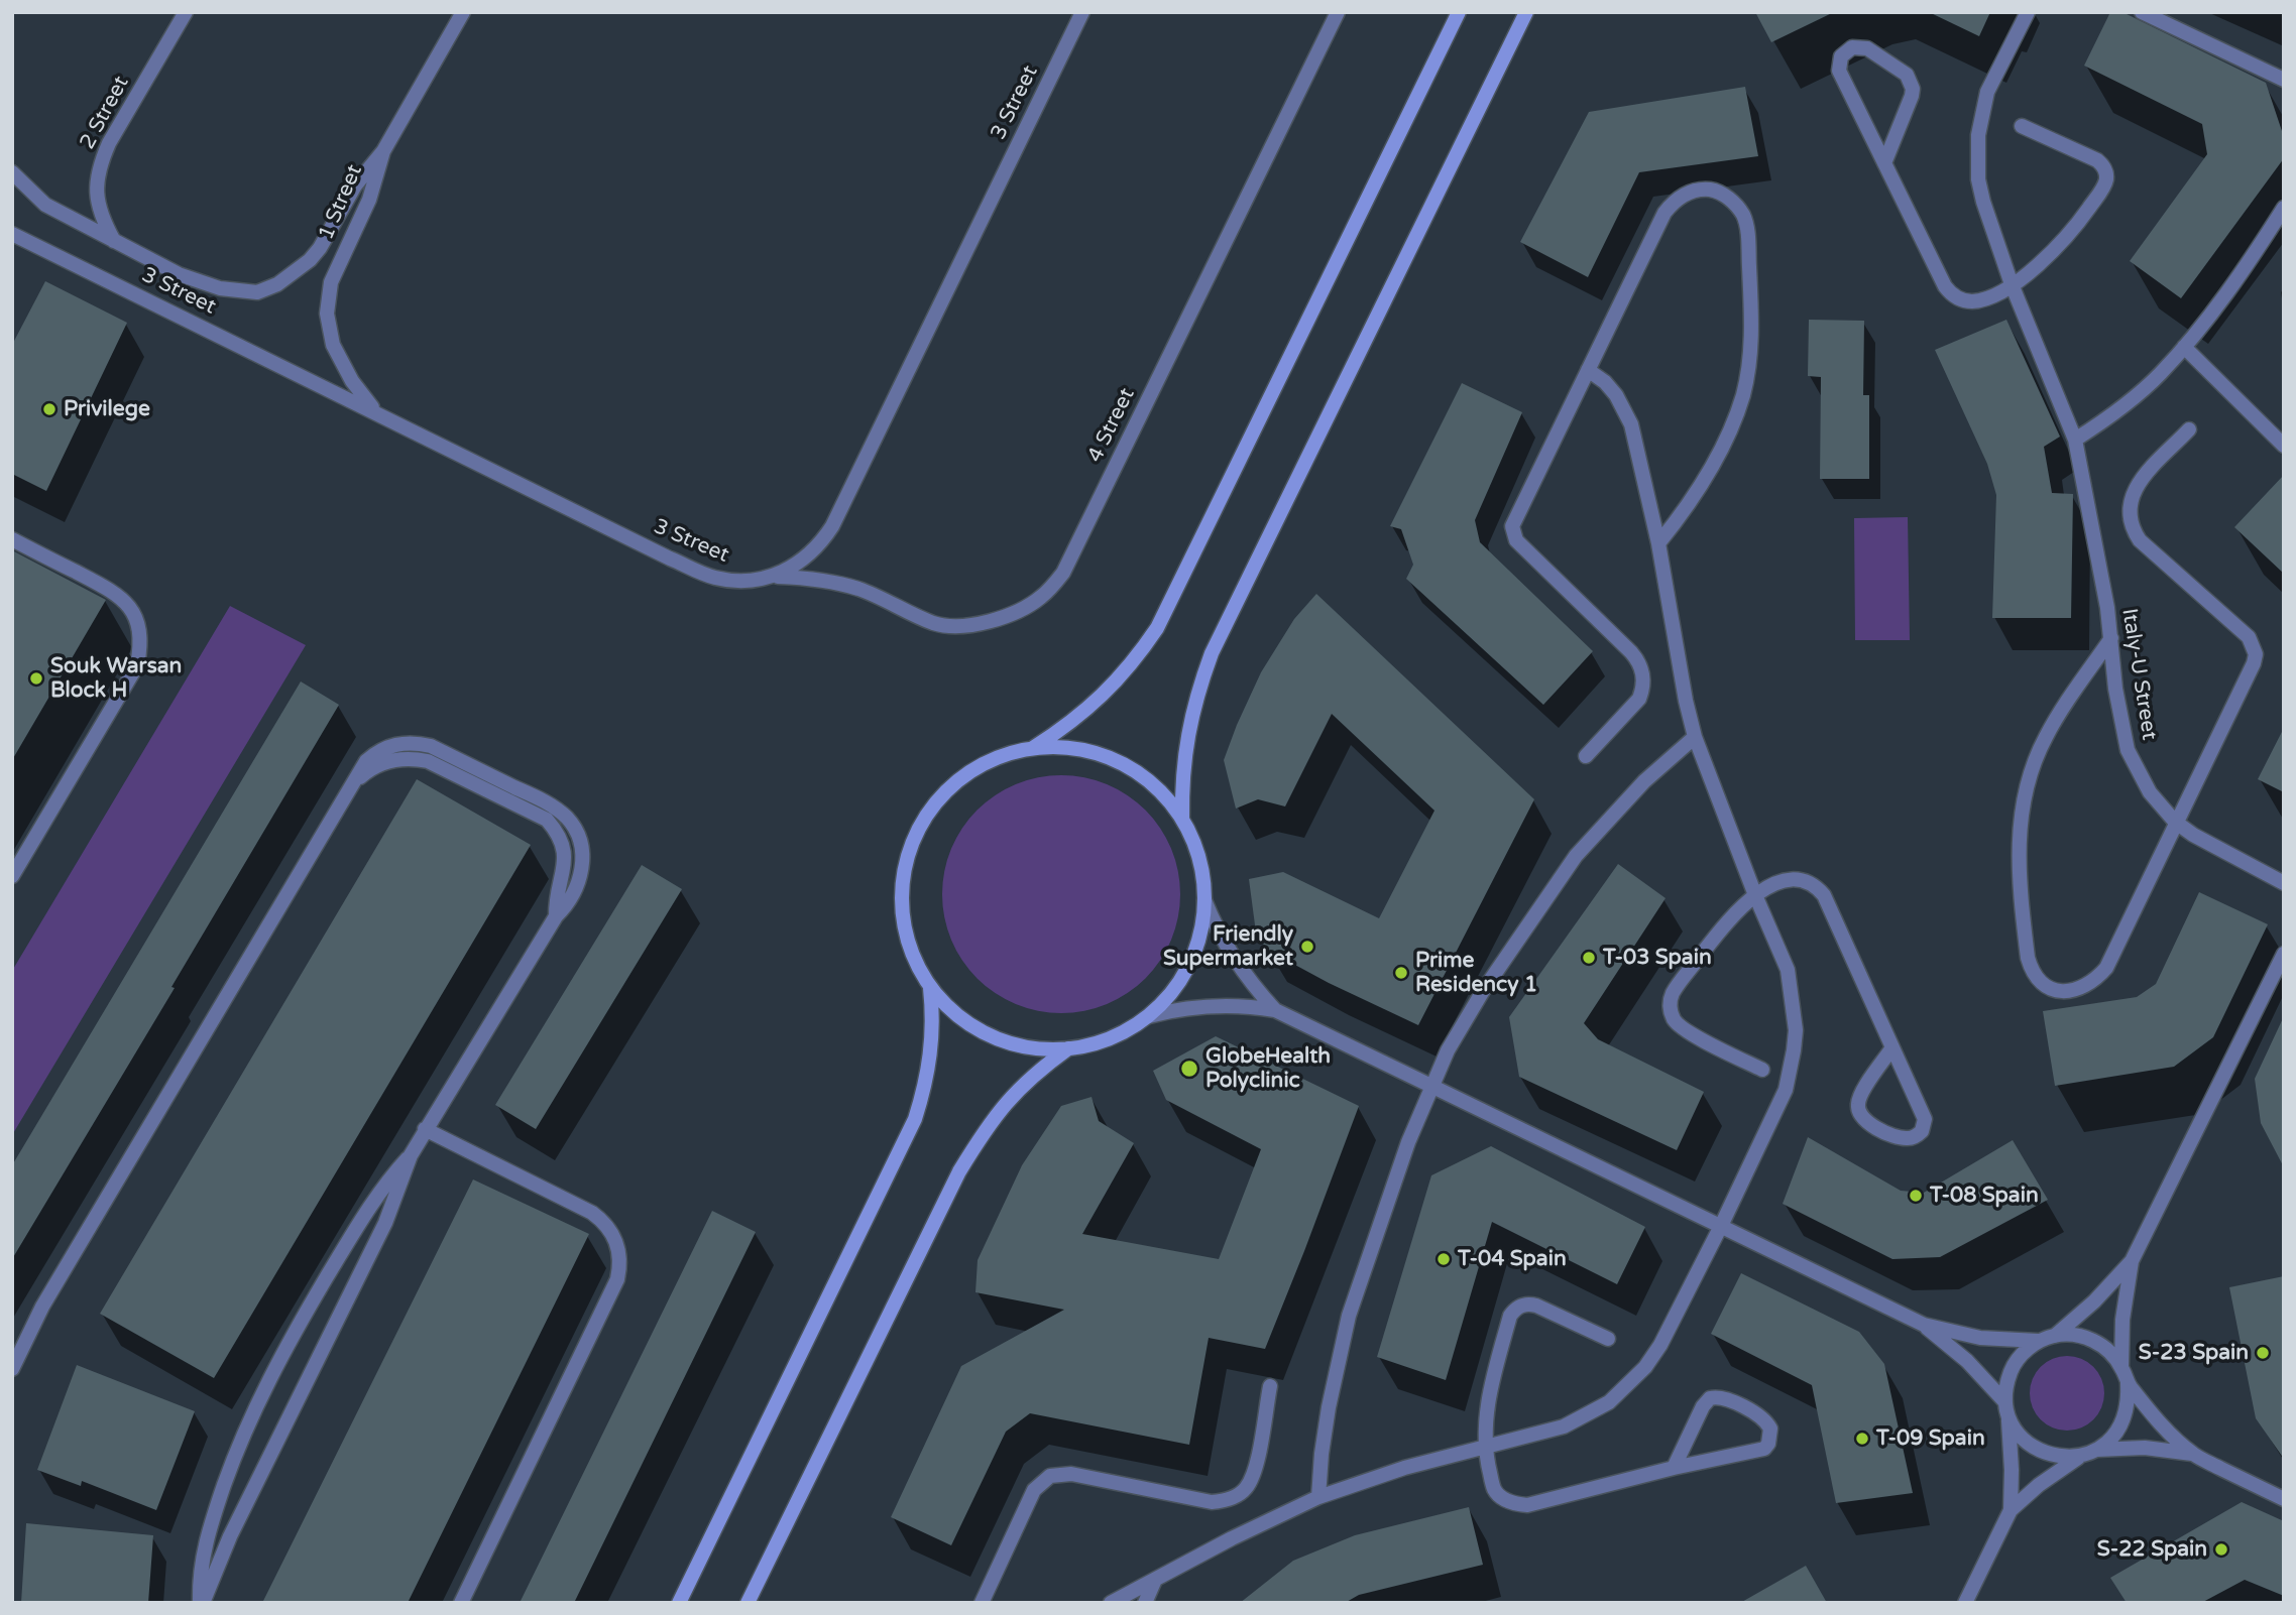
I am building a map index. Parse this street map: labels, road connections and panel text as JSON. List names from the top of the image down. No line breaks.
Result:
{"streets":{"street":["3 Street","2 Street","1 Street","4 Street","Italy-U Street"]},"crossings":[["3 Street","1 Street"],["3 Street","4 Street"]],"places":["Privilege","Souk Warsan Block H","Friendly Supermarket","T-03 Spain","Prime Residency 1","GlobeHealth Polyclinic","T-08 Spain","T-04 Spain","S-23 Spain","T-09 Spain","S-22 Spain"]}
